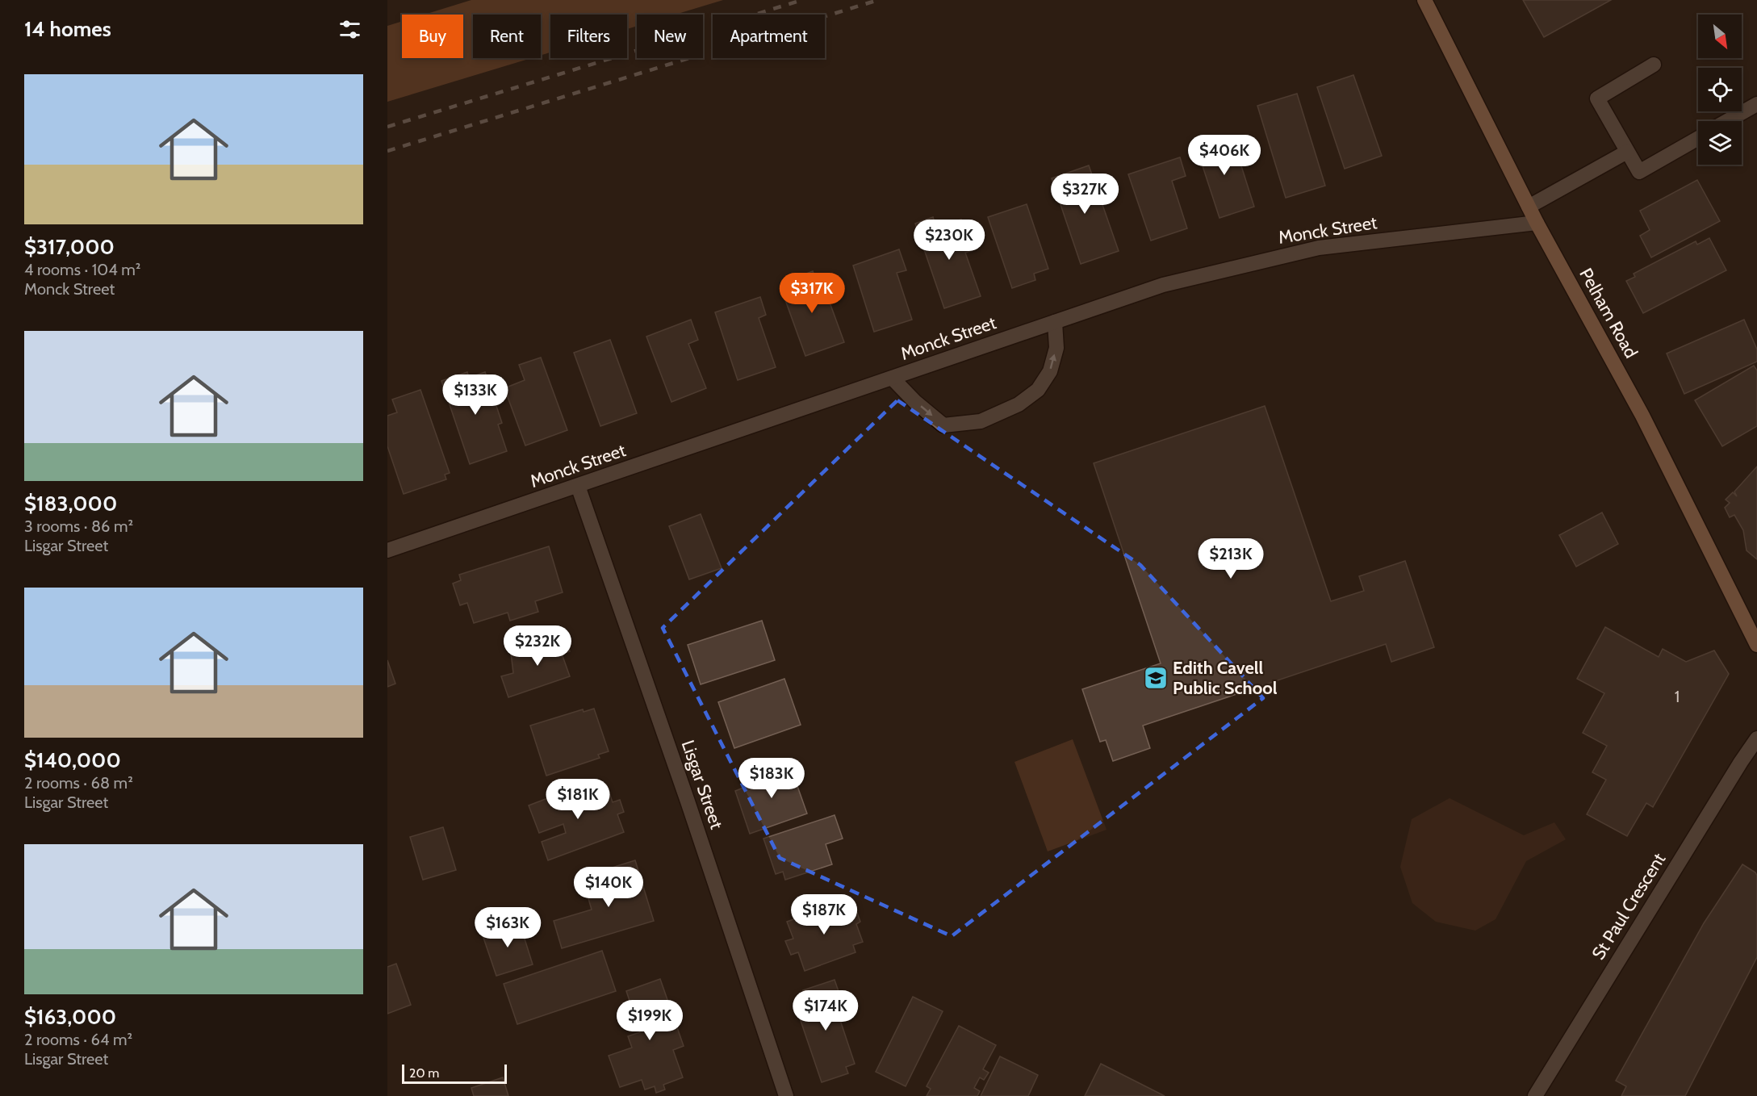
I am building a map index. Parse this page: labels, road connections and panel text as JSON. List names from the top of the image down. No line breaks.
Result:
{"streets":{"main road":["Pelham Road"],"street":["Monck Street","Lisgar Street","St Paul Crescent"]},"crossings":[["Monck Street","Pelham Road"],["Monck Street","Lisgar Street"]],"places":{"school or university":["Edith Cavell Public School"]},"house_numbers":["1"],"scale_bar":"20 m","north":"bottom right","page":{"heading":"14 homes","chip":["Buy","Rent","Filters","New","Apartment"],"list":[{"name":"$317,000","note":"4 rooms · 104 m² · Monck Street"},{"name":"$183,000","note":"3 rooms · 86 m² · Lisgar Street"},{"name":"$140,000","note":"2 rooms · 68 m² · Lisgar Street"},{"name":"$163,000","note":"2 rooms · 64 m² · Lisgar Street"}],"price":["$406K","$327K","$230K","$317K","$133K","$213K","$232K","$183K","$181K","$140K","$187K","$163K","$174K","$199K"],"scale":"20 m"}}
